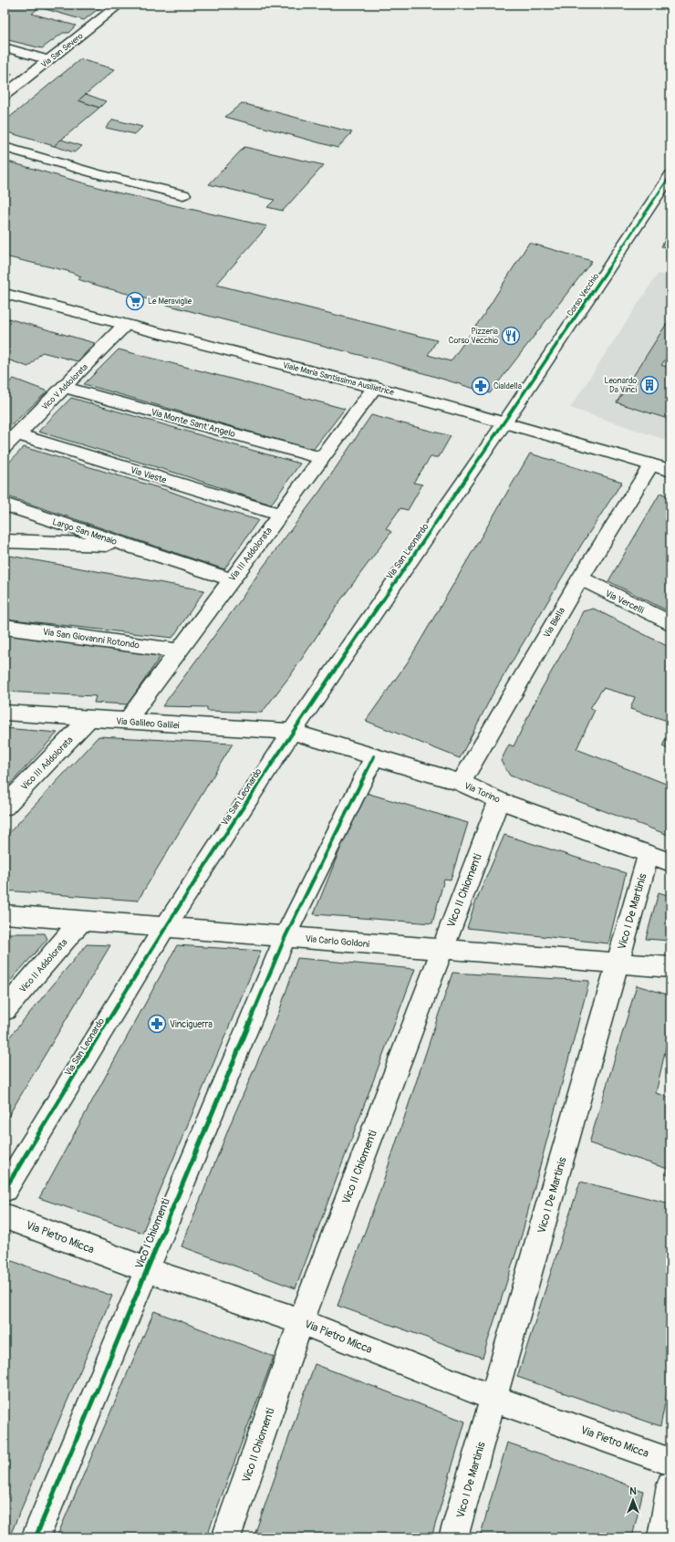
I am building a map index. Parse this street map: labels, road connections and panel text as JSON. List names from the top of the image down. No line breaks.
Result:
{"streets":{"street":["Via San Severo","Corso Vecchio","Viale Maria Santissima Ausiliatrice","Vico V Addolorata","Via Monte Sant'Angelo","Via Vieste","Largo San Menaio","Via San Leonardo","Via III Addolorata","Via Vercelli","Via Biella","Via San Giovanni Rotondo","Via Galileo Galilei","Vico III Addolorata","Via Torino","Vico II Chiomenti","Vico I De Martinis","Via Carlo Goldoni","Vico II Addolorata","Vico I Chiomenti","Via Pietro Micca"]},"crossings":[["Corso Vecchio","Viale Maria Santissima Ausiliatrice"],["Corso Vecchio","Via San Leonardo"],["Viale Maria Santissima Ausiliatrice","Vico V Addolorata"],["Viale Maria Santissima Ausiliatrice","Via San Leonardo"],["Viale Maria Santissima Ausiliatrice","Via III Addolorata"],["Viale Maria Santissima Ausiliatrice","Via Biella"],["Vico V Addolorata","Via Monte Sant'Angelo"],["Vico V Addolorata","Via Vieste"],["Via Monte Sant'Angelo","Via III Addolorata"],["Via Vieste","Via III Addolorata"],["Via San Leonardo","Via Galileo Galilei"],["Via San Leonardo","Via Torino"],["Via San Leonardo","Via Carlo Goldoni"],["Via III Addolorata","Via San Giovanni Rotondo"],["Via III Addolorata","Via Galileo Galilei"],["Via Vercelli","Via Biella"],["Via Biella","Via Torino"],["Via Galileo Galilei","Vico III Addolorata"],["Via Galileo Galilei","Via Torino"],["Via Torino","Vico II Chiomenti"],["Via Torino","Vico I De Martinis"],["Via Torino","Vico I Chiomenti"],["Vico II Chiomenti","Via Carlo Goldoni"],["Vico II Chiomenti","Via Pietro Micca"],["Vico I De Martinis","Via Carlo Goldoni"],["Vico I De Martinis","Via Pietro Micca"],["Via Carlo Goldoni","Vico II Addolorata"],["Via Carlo Goldoni","Vico I Chiomenti"],["Vico I Chiomenti","Via Pietro Micca"]],"places":{"supermarket":["Le Meraviglie"],"restaurant":["Pizzeria Corso Vecchio"],"building":["Leonardo Da Vinci"],"pharmacy":["Cialdella","Vinciguerra"]},"north":"top"}
